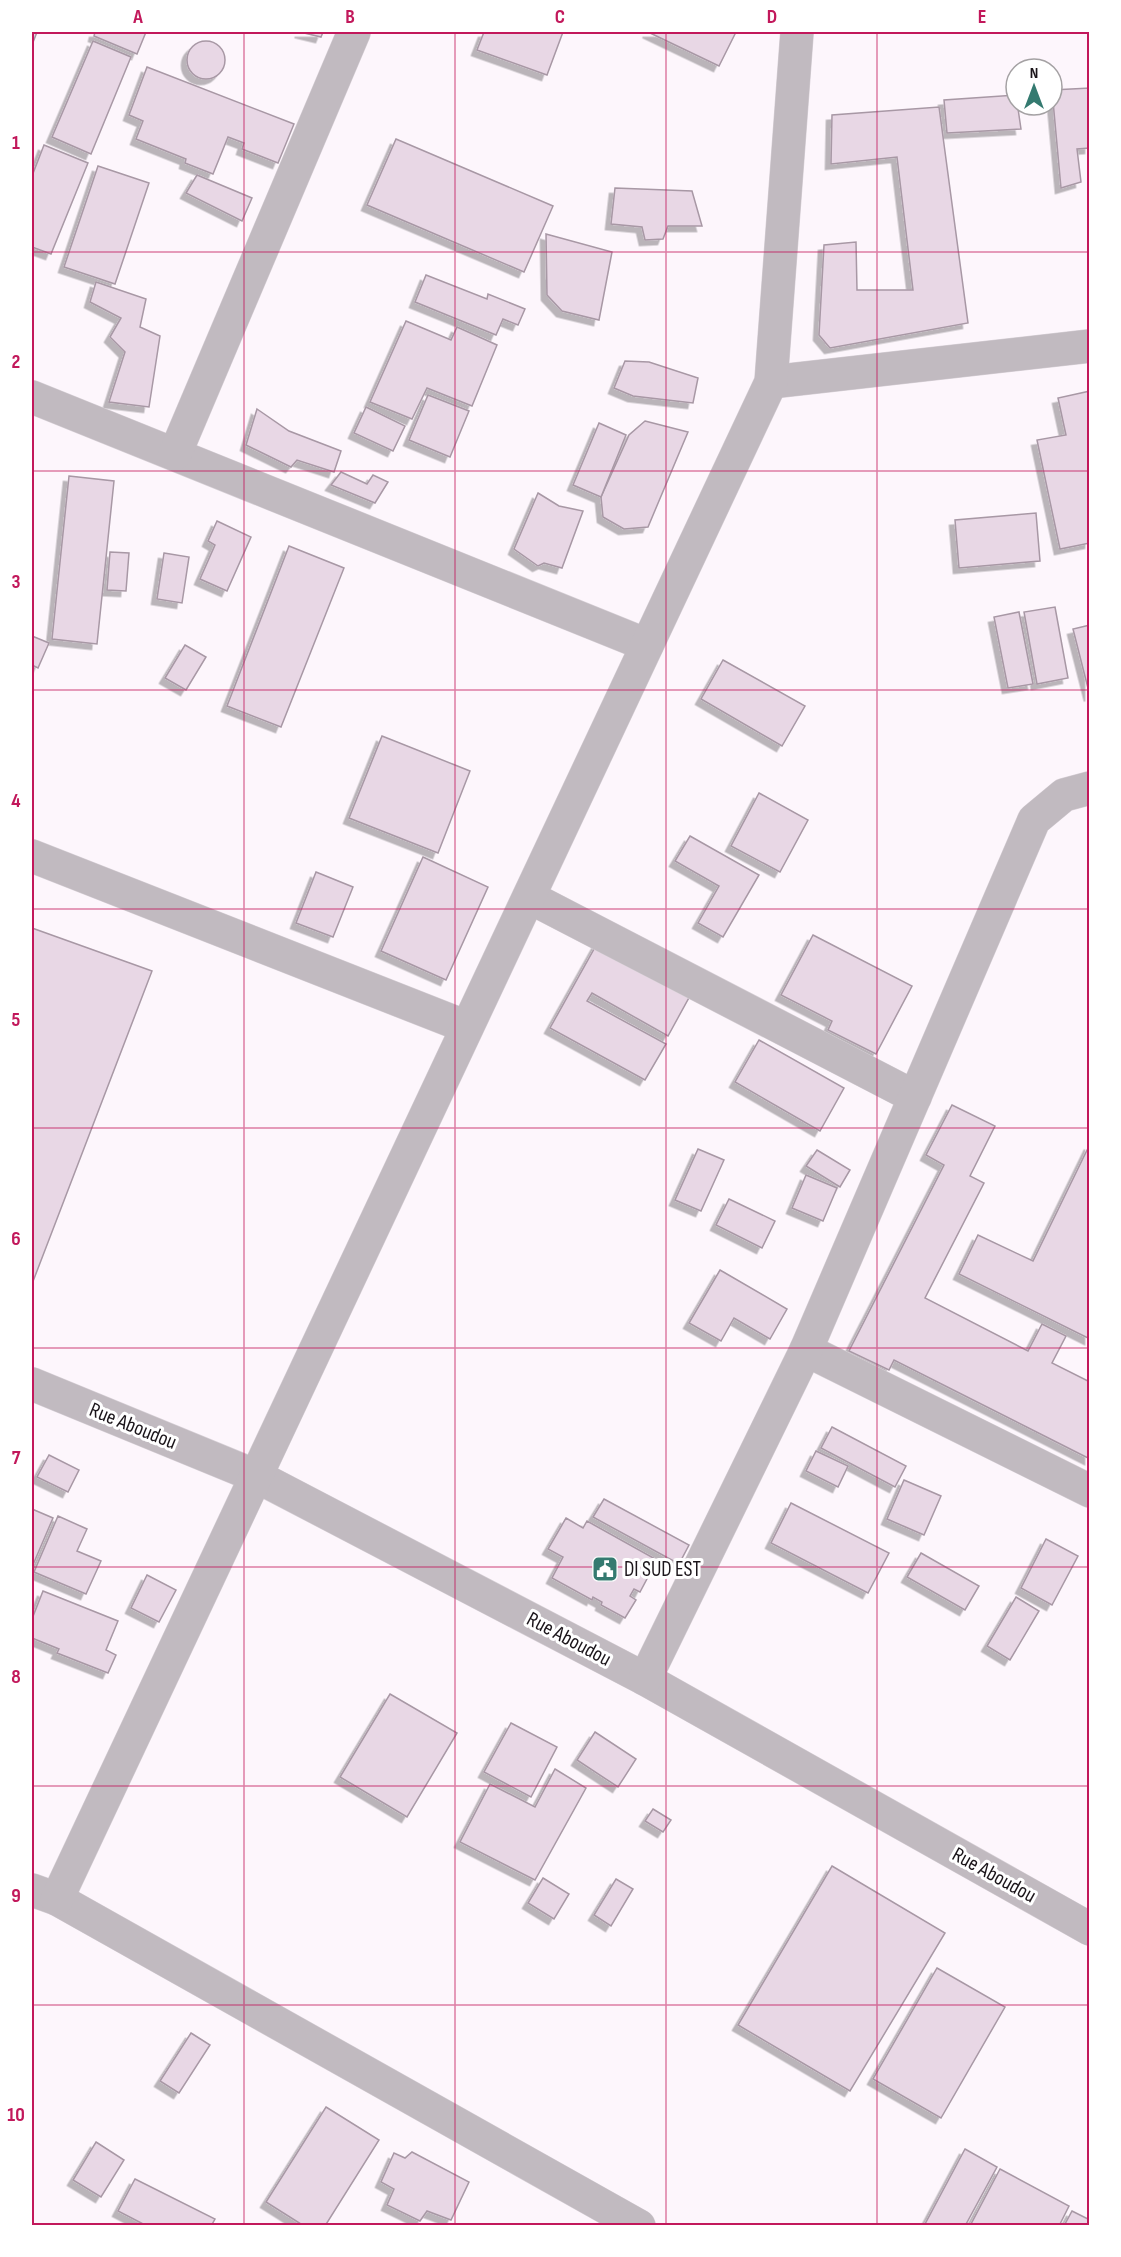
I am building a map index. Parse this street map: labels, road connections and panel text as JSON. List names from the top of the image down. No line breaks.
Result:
{"streets":{"street":["Rue Aboudou"]},"places":{"public building":["DI SUD EST"]},"north":"top","grid":{"columns":["A","B","C","D","E"],"rows":["1","2","3","4","5","6","7","8","9","10"]}}
